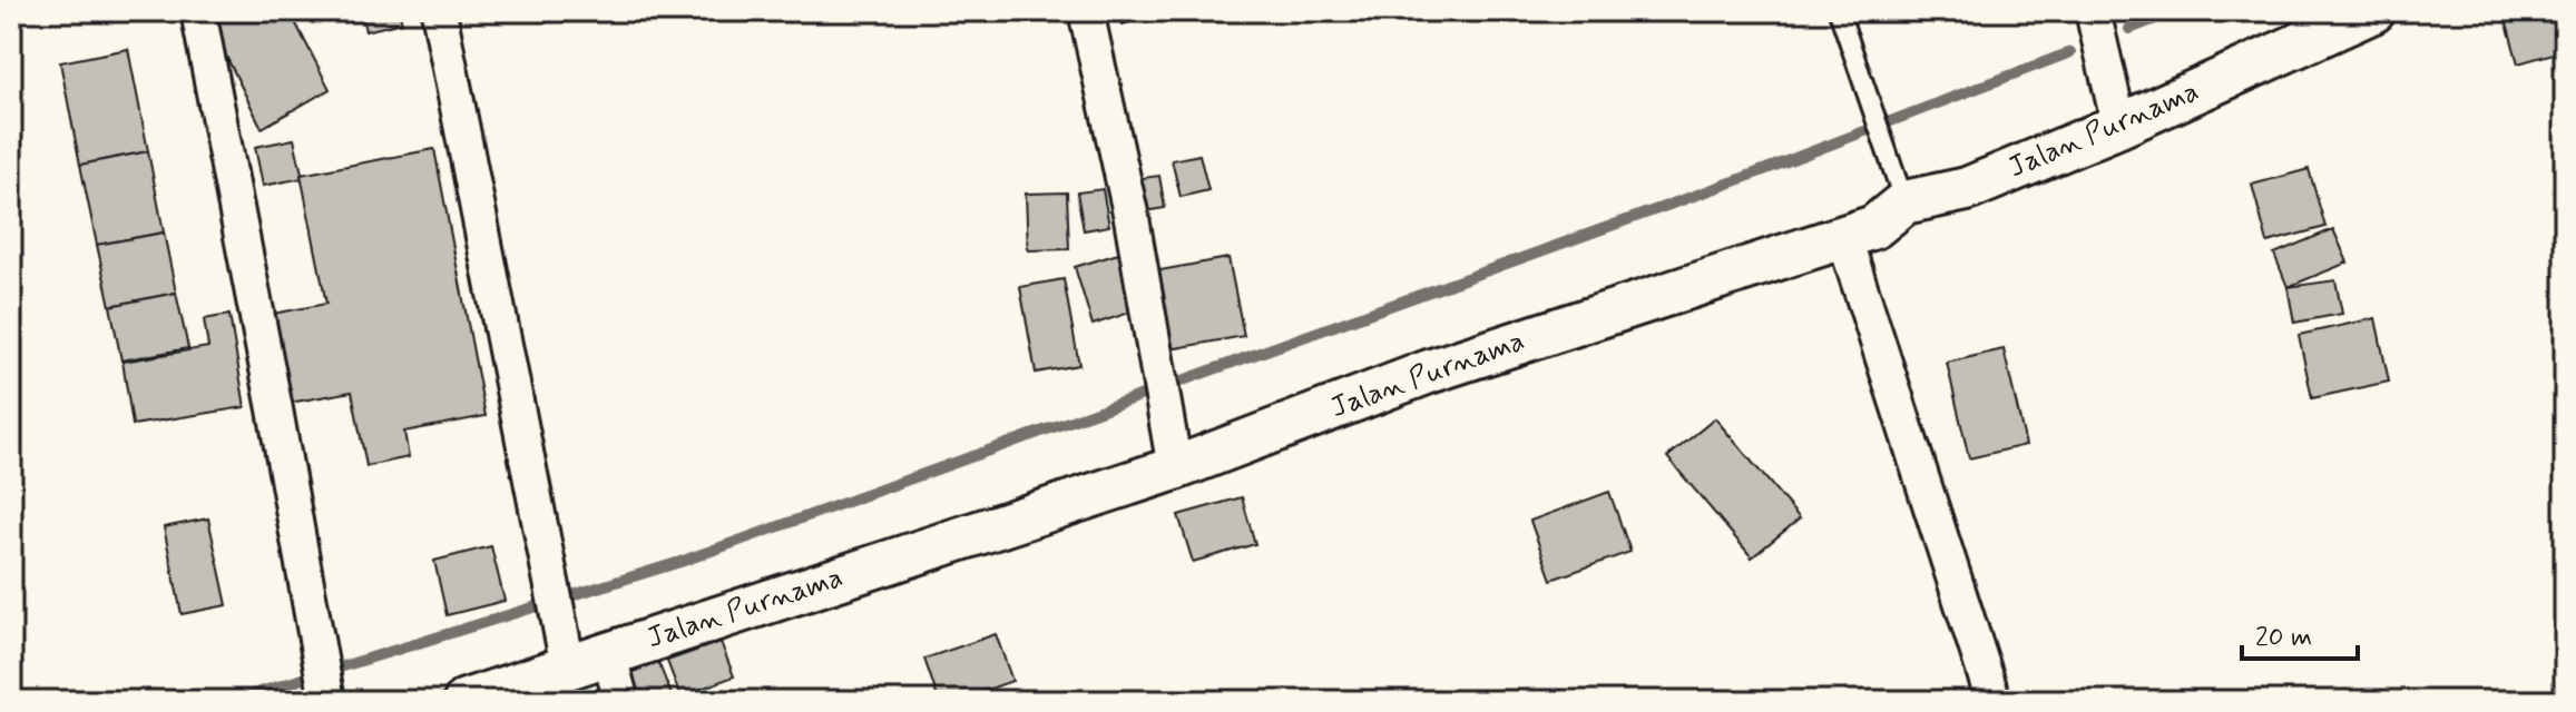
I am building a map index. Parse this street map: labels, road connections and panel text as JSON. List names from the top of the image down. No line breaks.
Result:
{"streets":{"street":["Jalan Purnama"]},"scale_bar":"20 m"}
